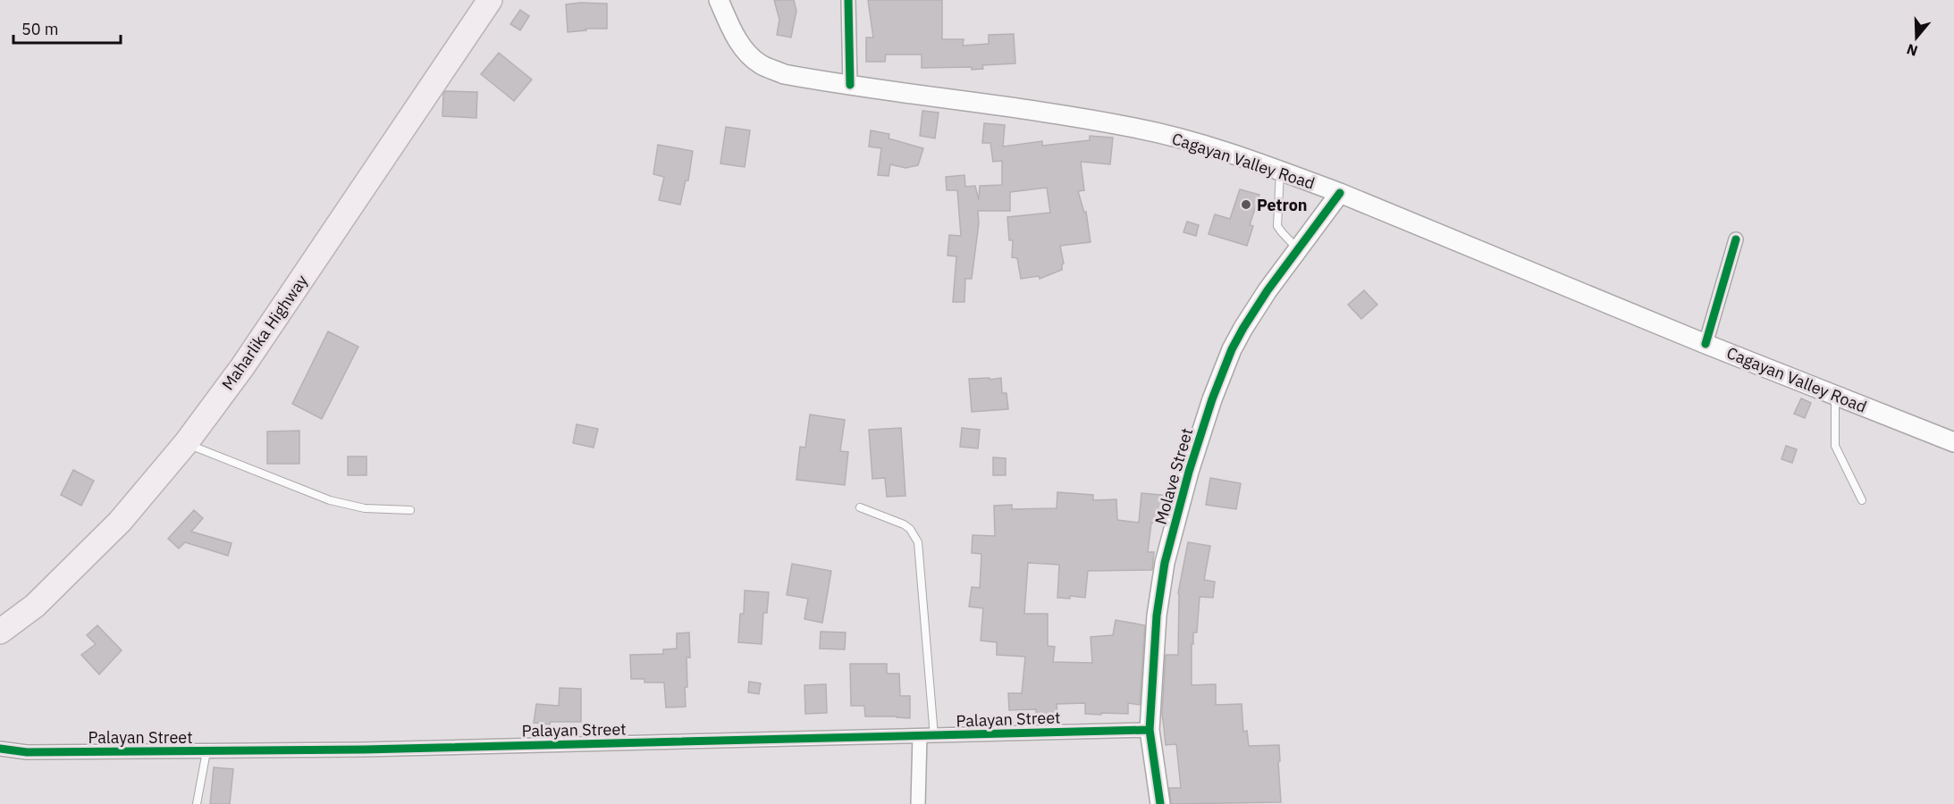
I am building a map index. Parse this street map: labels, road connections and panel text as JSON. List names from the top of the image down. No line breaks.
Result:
{"streets":{"highway":["Maharlika Highway"],"main road":["Cagayan Valley Road","Molave Street"],"street":["Palayan Street"]},"crossings":[["Cagayan Valley Road","Molave Street"],["Molave Street","Palayan Street"]],"places":["Petron"],"scale_bar":"50 m","north":"bottom"}
